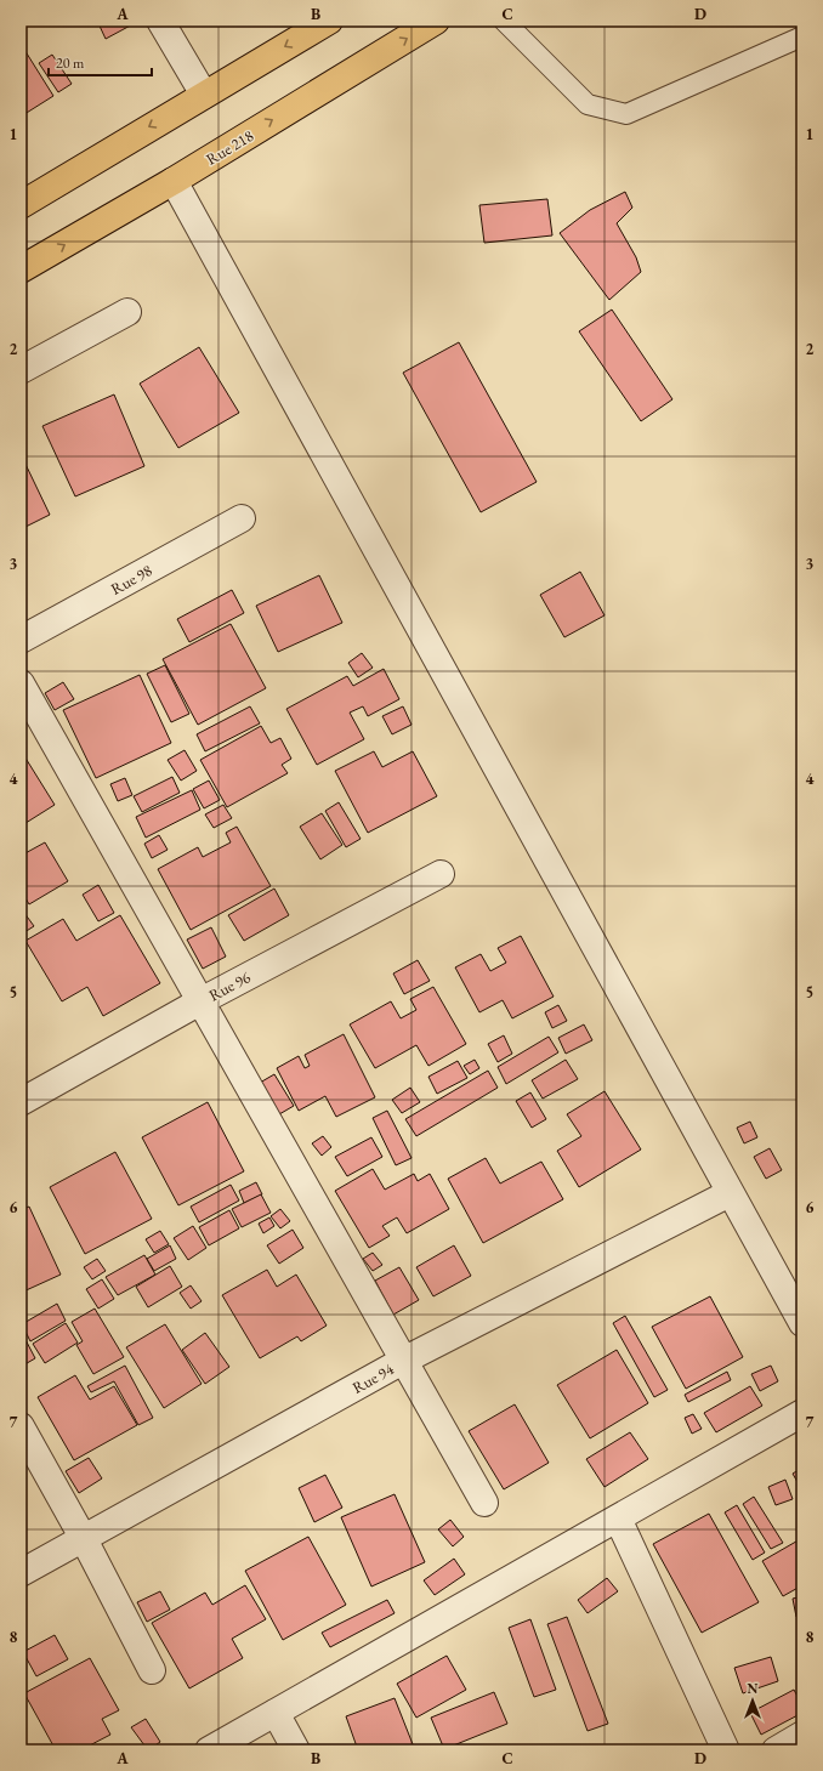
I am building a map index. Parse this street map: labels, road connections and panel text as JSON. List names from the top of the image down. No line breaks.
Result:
{"streets":{"highway":["Rue 218"],"street":["Rue 98","Rue 96","Rue 94"]},"scale_bar":"20 m","north":"top","grid":{"columns":["A","B","C","D"],"rows":["1","2","3","4","5","6","7","8"]}}
